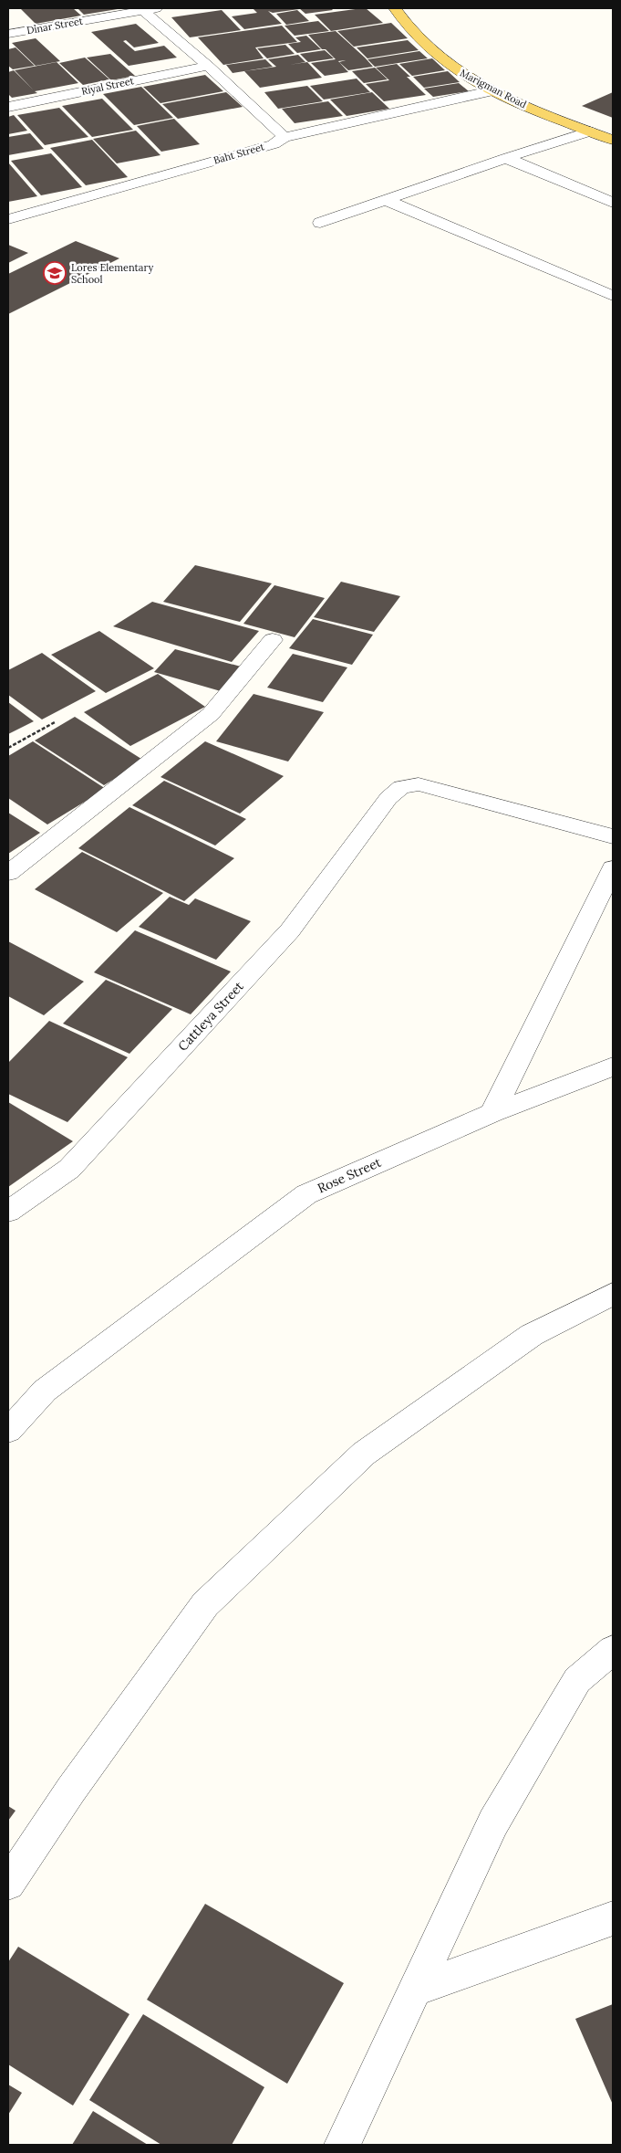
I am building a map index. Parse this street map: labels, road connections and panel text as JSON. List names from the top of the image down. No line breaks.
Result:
{"streets":{"main road":["Marigman Road"],"street":["Dinar Street","Riyal Street","Baht Street","Cattleya Street","Rose Street"]},"crossings":[["Dinar Street","Baht Street"],["Riyal Street","Baht Street"]],"places":{"school or university":["Lores Elementary School"]}}
